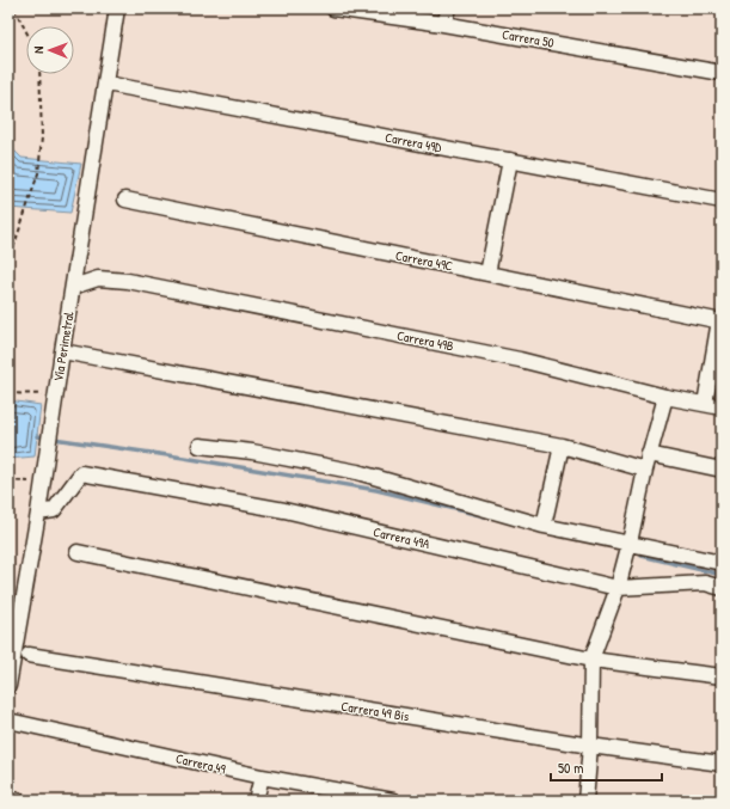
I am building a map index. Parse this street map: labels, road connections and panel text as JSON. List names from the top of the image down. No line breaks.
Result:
{"streets":{"street":["Carrera 50","Carrera 49D","Carrera 49C","Carrera 49B","Vía Perimetral","Carrera 49A","Carrera 49 Bis","Carrera 49"]},"crossings":[["Carrera 49D","Vía Perimetral"],["Carrera 49B","Vía Perimetral"],["Vía Perimetral","Carrera 49A"]],"scale_bar":"50 m","north":"left"}
